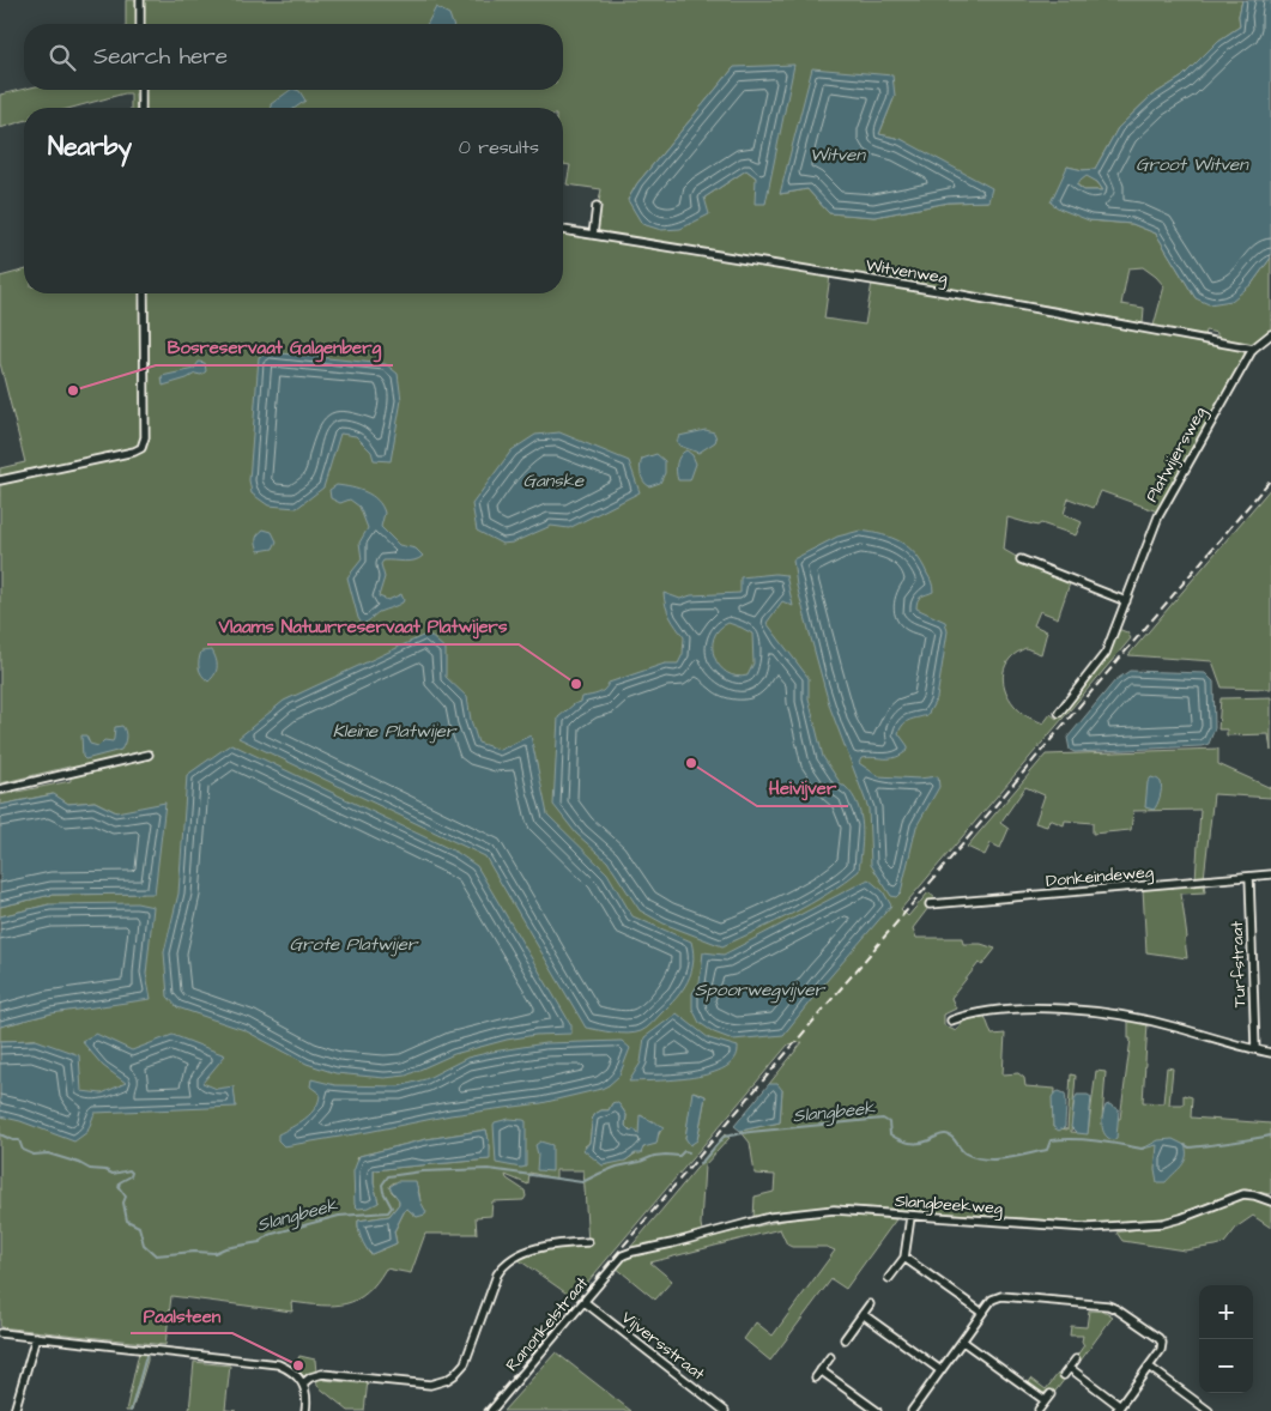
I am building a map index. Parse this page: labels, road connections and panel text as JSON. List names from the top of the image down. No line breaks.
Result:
{"streets":{"street":["Witvenweg","Platwijersweg","Donkeindeweg","Turfstraat","Slangbeekweg","Ranonkelstraat","Vijversstraat"]},"crossings":[["Witvenweg","Platwijersweg"],["Donkeindeweg","Turfstraat"],["Slangbeekweg","Ranonkelstraat"],["Ranonkelstraat","Vijversstraat"]],"water":["Witven","Groot Witven","Ganske","Kleine Platwijer","Grote Platwijer","Spoorwegvijver","Slangbeek"],"places":["Bosreservaat Galgenberg","Vlaams Natuurreservaat Platwijers","Heivijver","Paalsteen"],"page":{"search":"Search here","heading":["Nearby","0 results"],"map_buttons":["+","−"]}}
